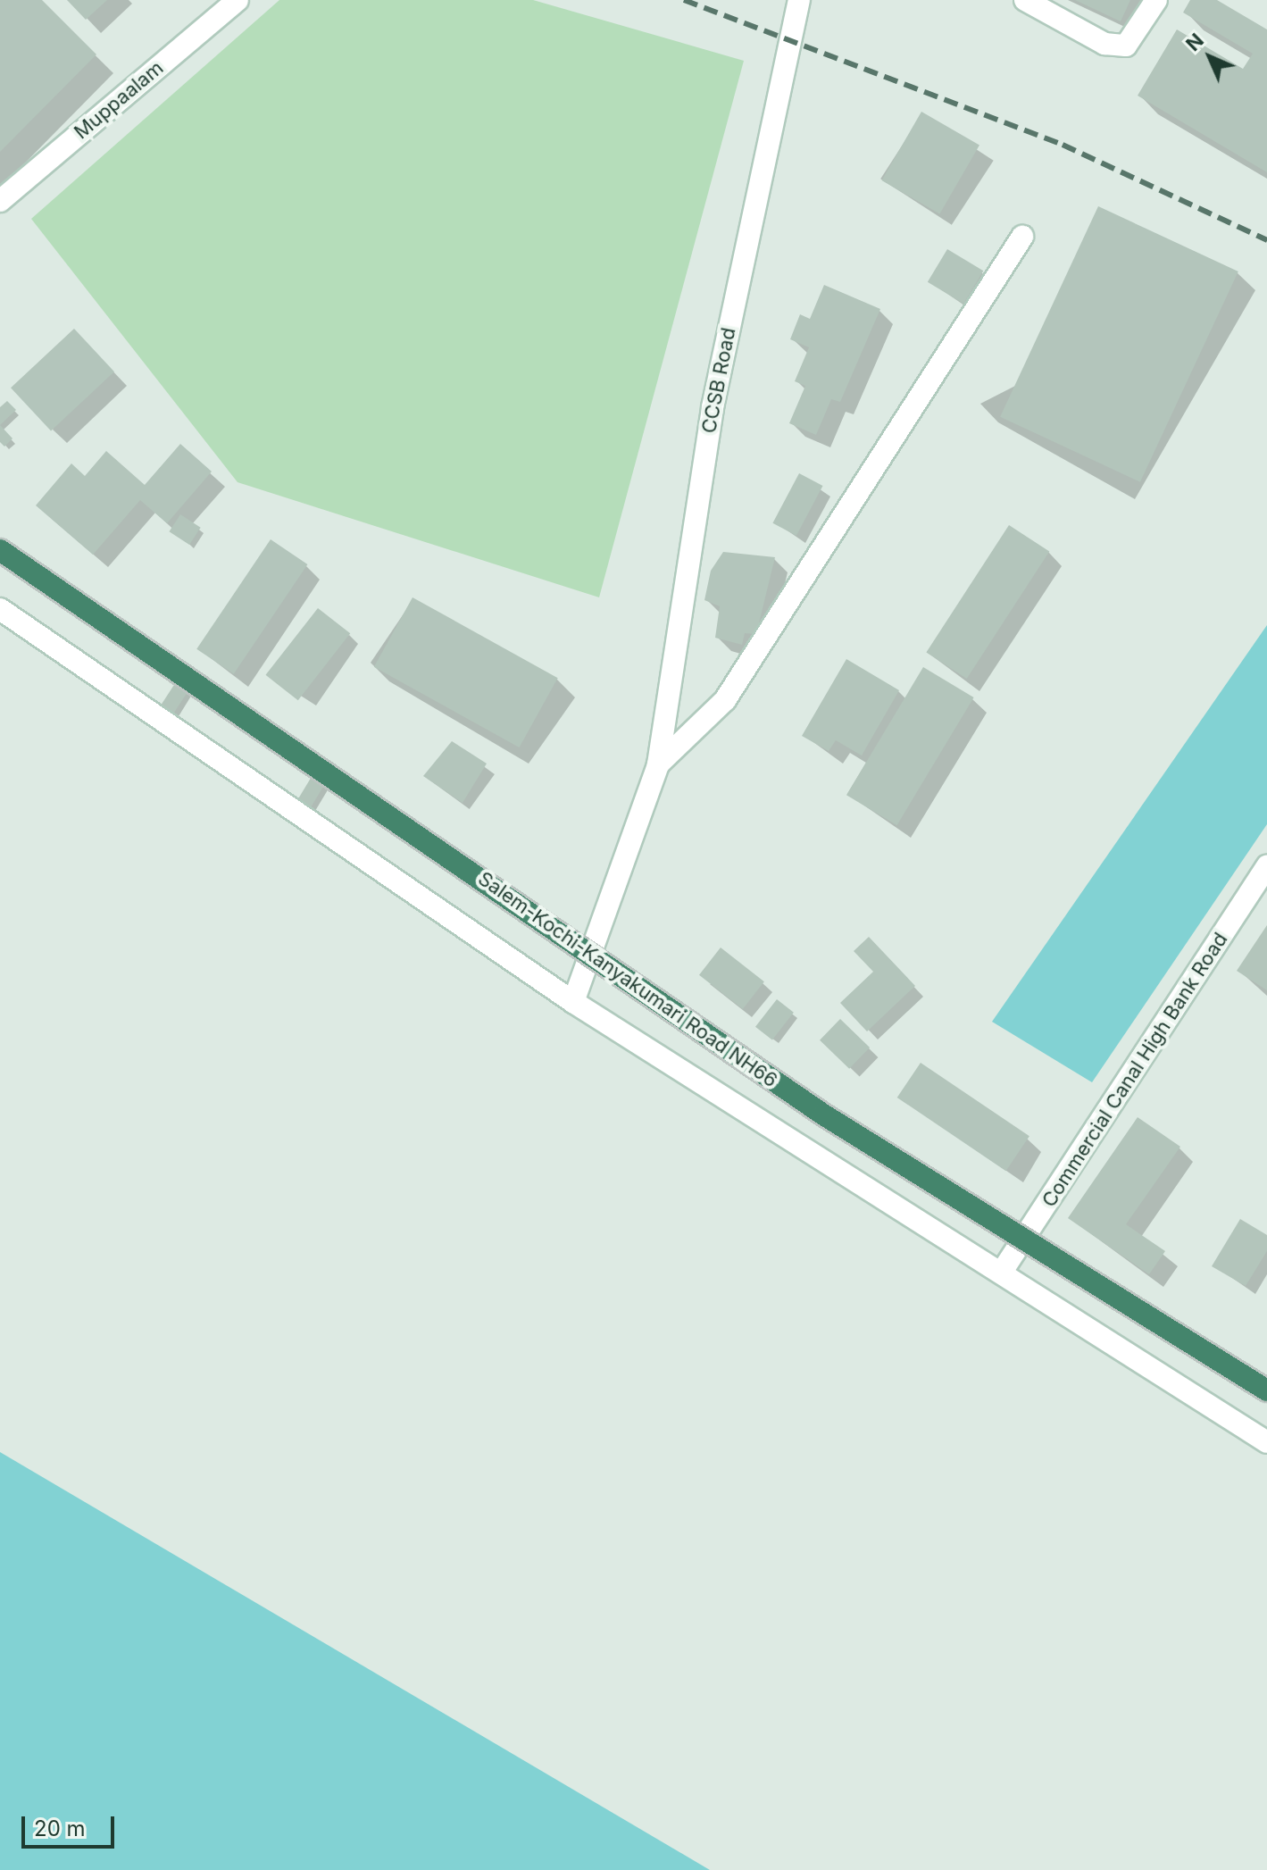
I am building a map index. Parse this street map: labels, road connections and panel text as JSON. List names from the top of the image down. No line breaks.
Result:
{"streets":{"highway":["Salem-Kochi-Kanyakumari Road NH66"],"main road":["Muppaalam","CCSB Road","Commercial Canal High Bank Road"]},"scale_bar":"20 m","north":"top left"}
